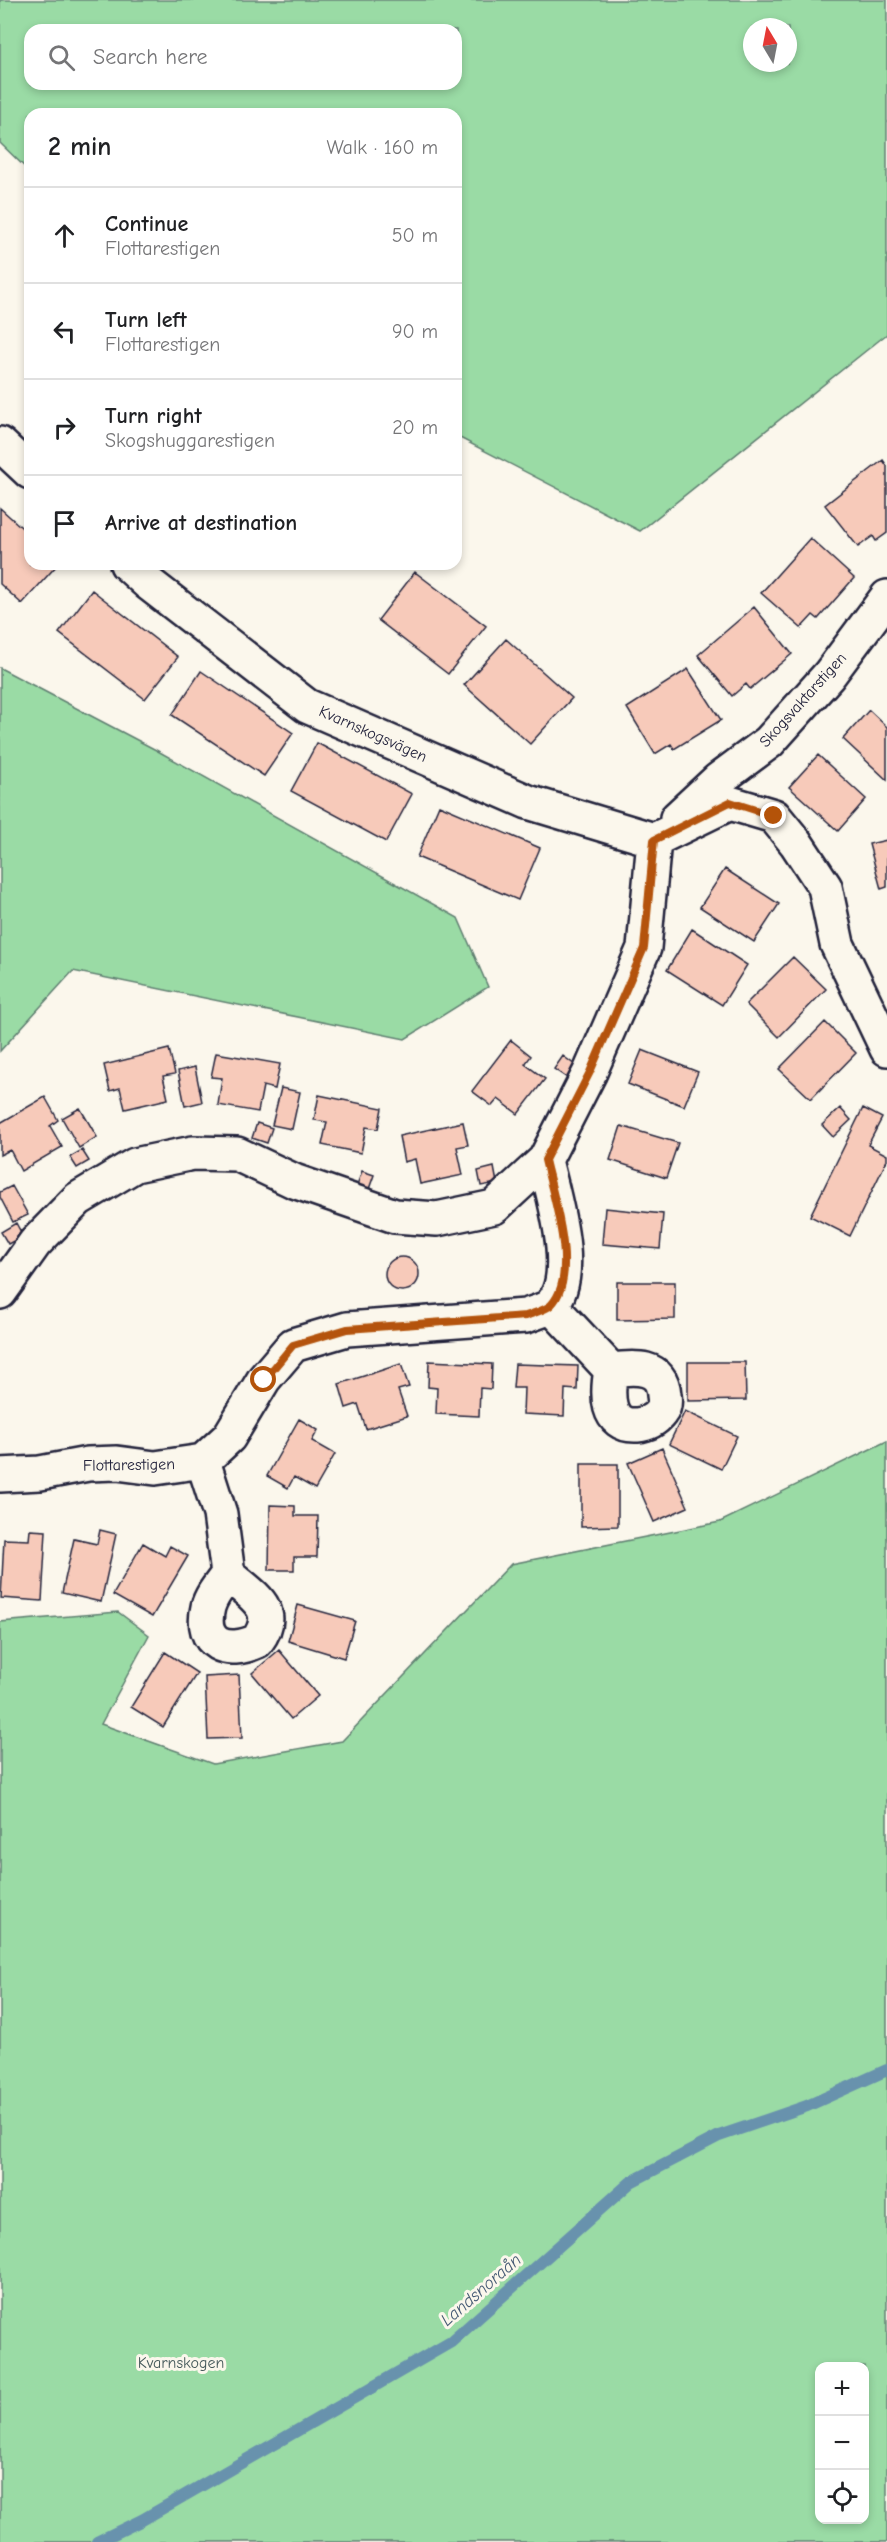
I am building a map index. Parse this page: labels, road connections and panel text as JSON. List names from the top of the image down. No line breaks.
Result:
{"streets":{"street":["Skogsvaktarstigen","Kvarnskogsvägen","Flottarestigen"]},"crossings":[["Skogsvaktarstigen","Kvarnskogsvägen"]],"water":["Landsnoraån"],"parks":["Kvarnskogen"],"north":"top","page":{"search":"Search here","heading":["2 min","Walk · 160 m"],"list":[["Continue","Flottarestigen","50 m"],["Turn left","Flottarestigen","90 m"],["Turn right","Skogshuggarestigen","20 m"],"Arrive at destination"],"map_buttons":["+","−"]}}
